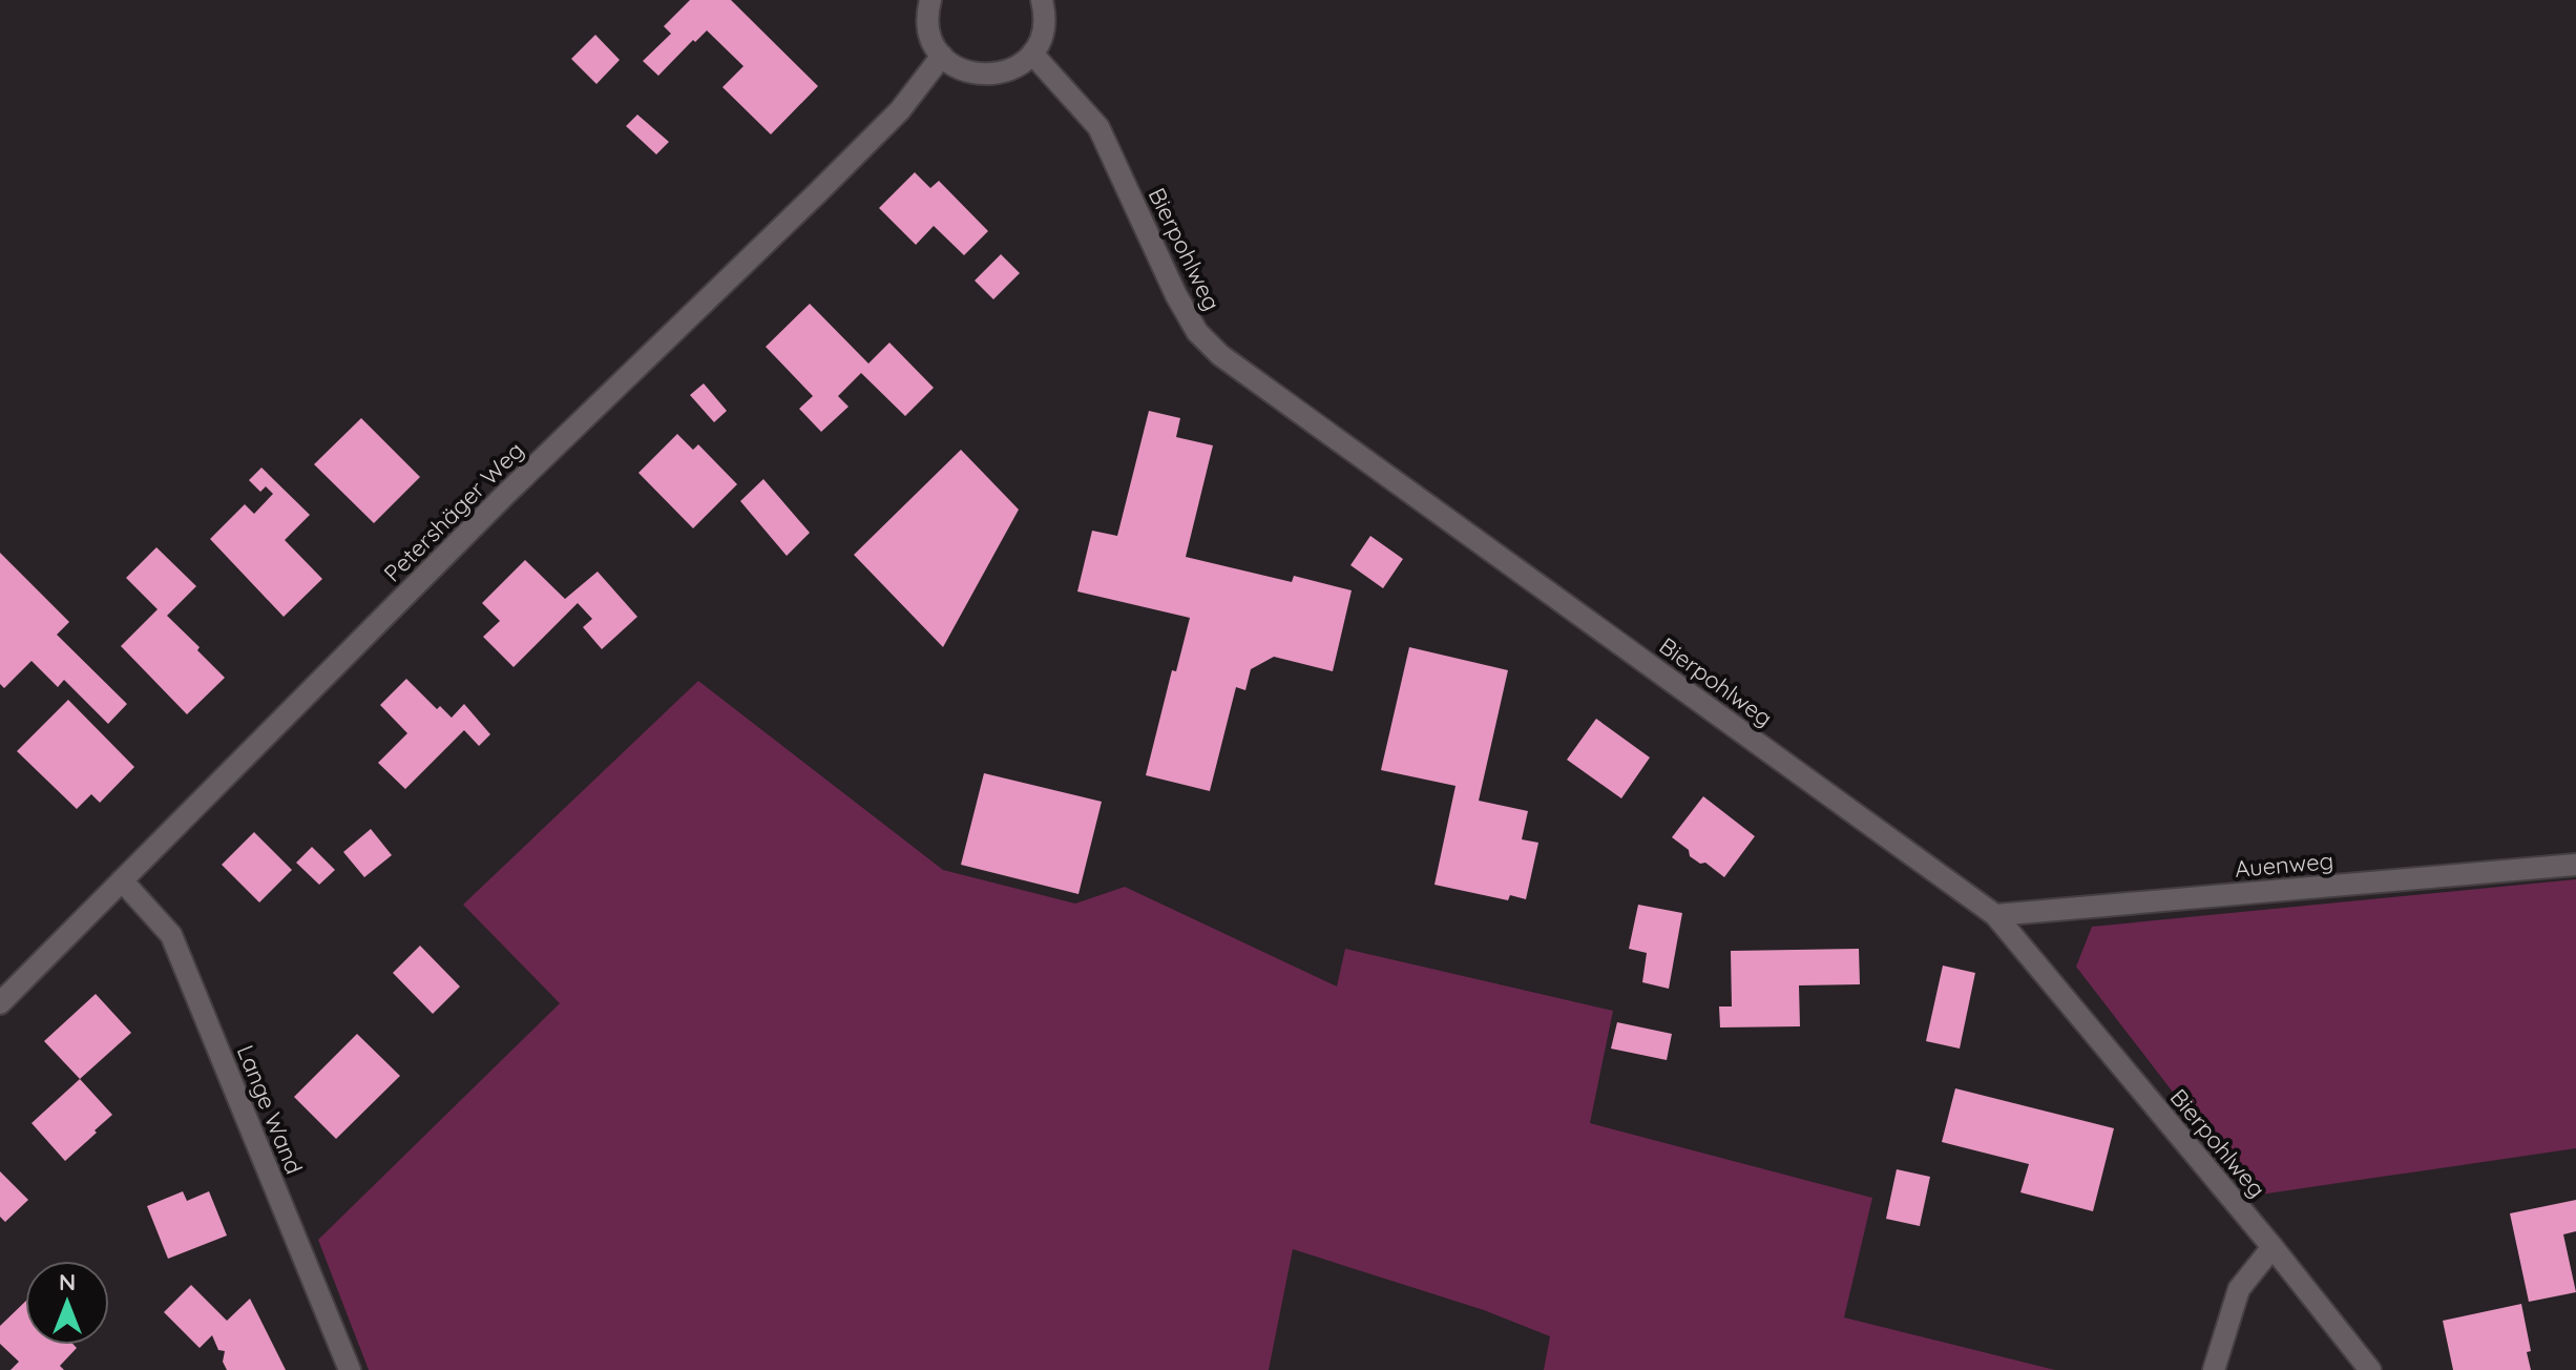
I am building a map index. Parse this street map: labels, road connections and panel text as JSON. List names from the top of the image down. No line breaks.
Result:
{"streets":{"street":["Bierpohlweg","Petershäger Weg","Auenweg","Lange Wand"]},"crossings":[["Bierpohlweg","Auenweg"],["Petershäger Weg","Lange Wand"]],"north":"top"}
